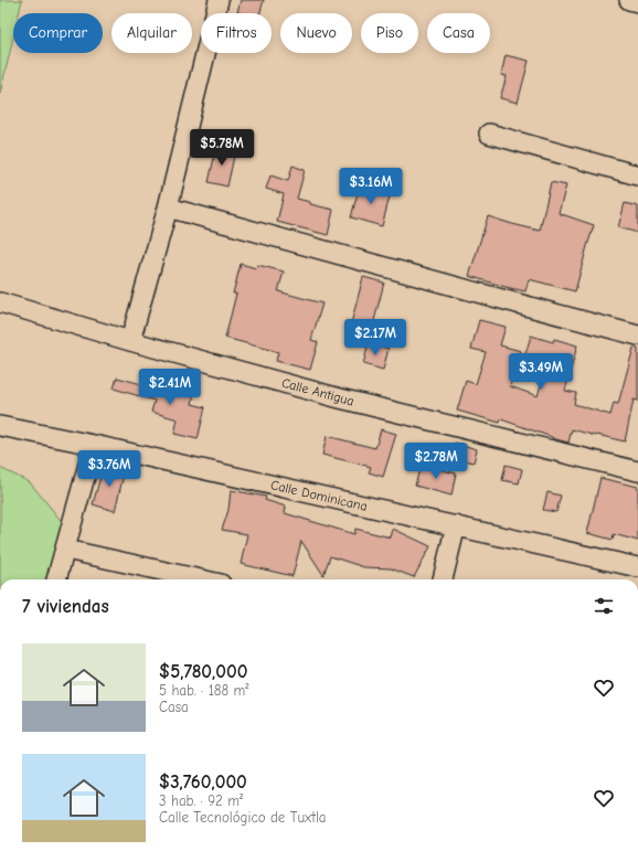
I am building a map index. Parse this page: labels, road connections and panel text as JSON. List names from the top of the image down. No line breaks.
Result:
{"streets":{"street":["Calle Antigua","Calle Dominicana"]},"page":{"chip":["Comprar","Alquilar","Filtros","Nuevo","Piso","Casa"],"price":["$5.78M","$3.16M","$2.17M","$3.49M","$2.41M","$2.78M","$3.76M"],"heading":"7 viviendas","list":[{"name":"$5,780,000","note":"5 hab. · 188 m² · Casa"},{"name":"$3,760,000","note":"3 hab. · 92 m² · Calle Tecnológico de Tuxtla"}]}}
